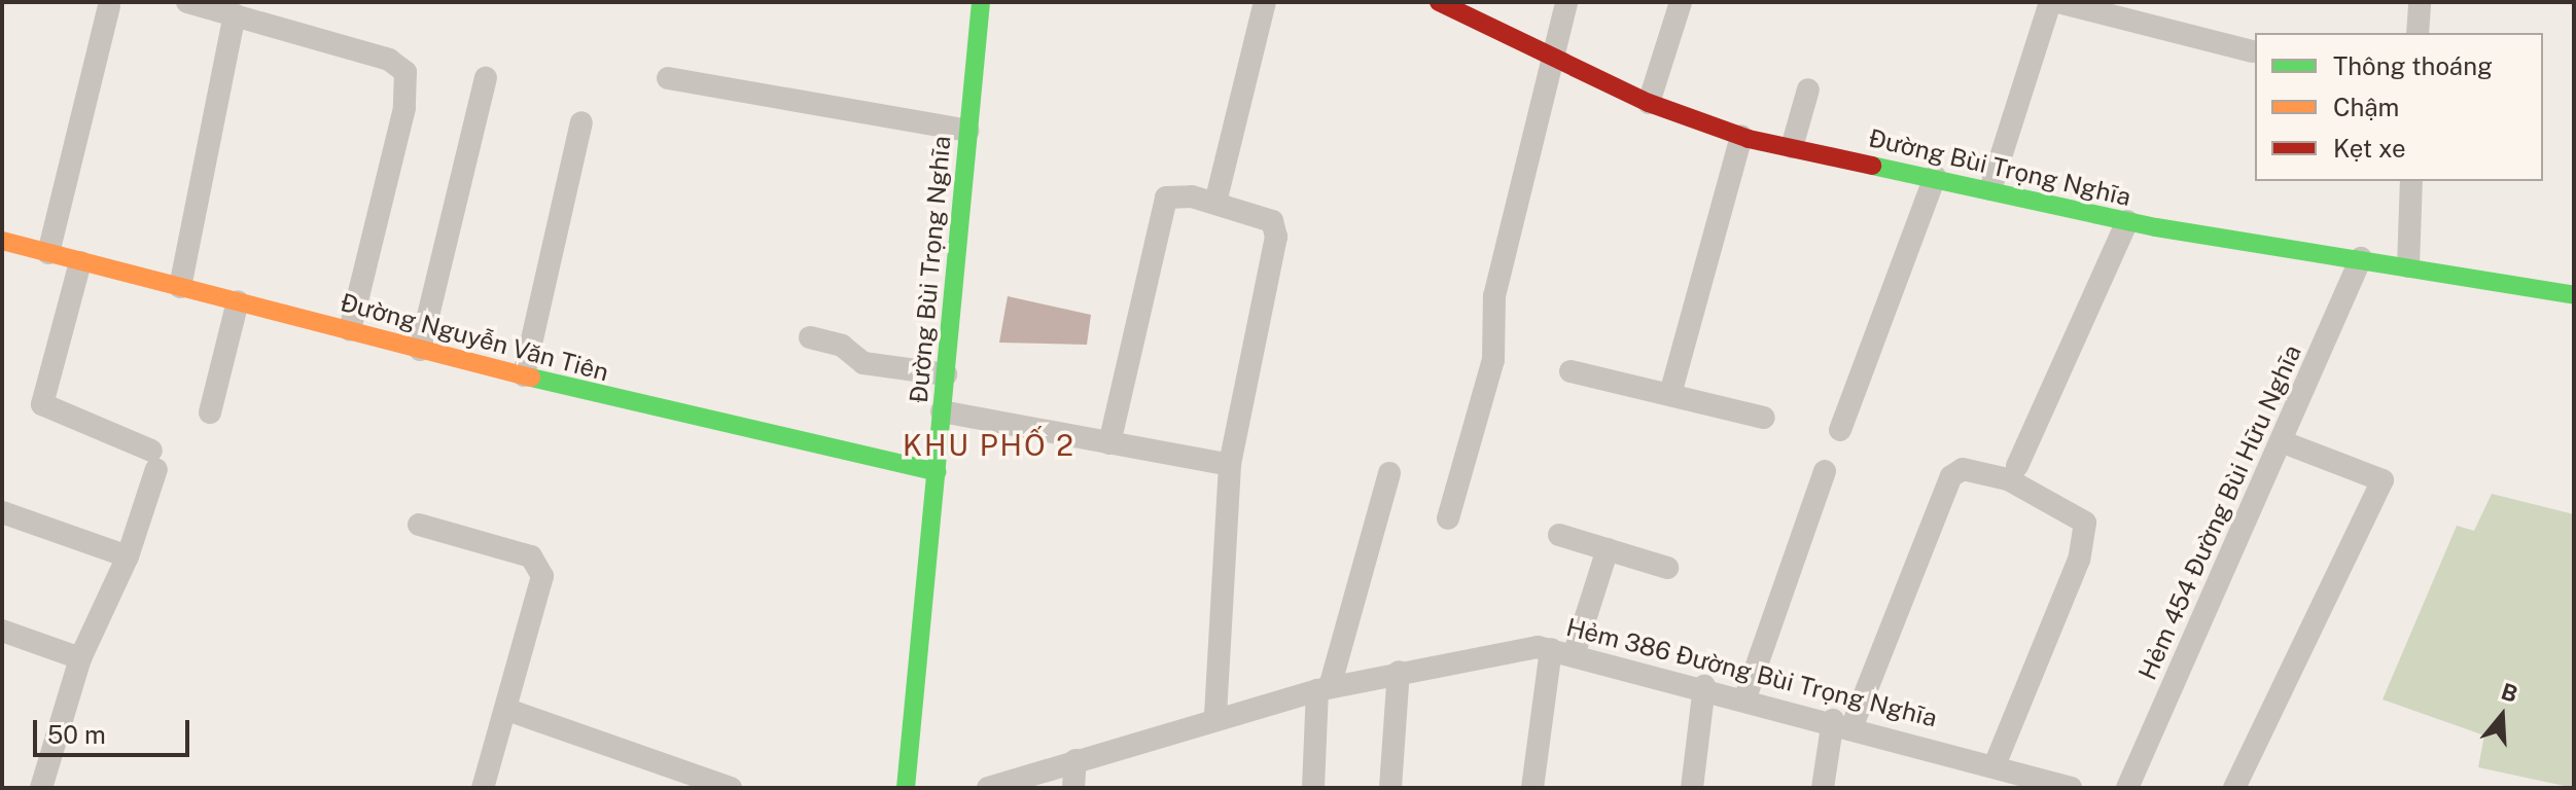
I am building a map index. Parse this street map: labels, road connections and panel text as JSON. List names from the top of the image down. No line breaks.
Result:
{"streets":{"street":["Đường Bùi Trọng Nghĩa","Đường Nguyễn Văn Tiên","Hẻm 454 Đường Bùi Hữu Nghĩa","Hẻm 386 Đường Bùi Trọng Nghĩa"]},"crossings":[["Đường Bùi Trọng Nghĩa","Đường Nguyễn Văn Tiên"],["Đường Bùi Trọng Nghĩa","Hẻm 454 Đường Bùi Hữu Nghĩa"]],"districts":["KHU PHỐ 2"],"legend":["Thông thoáng","Chậm","Kẹt xe"],"scale_bar":"50 m","north":"top"}
